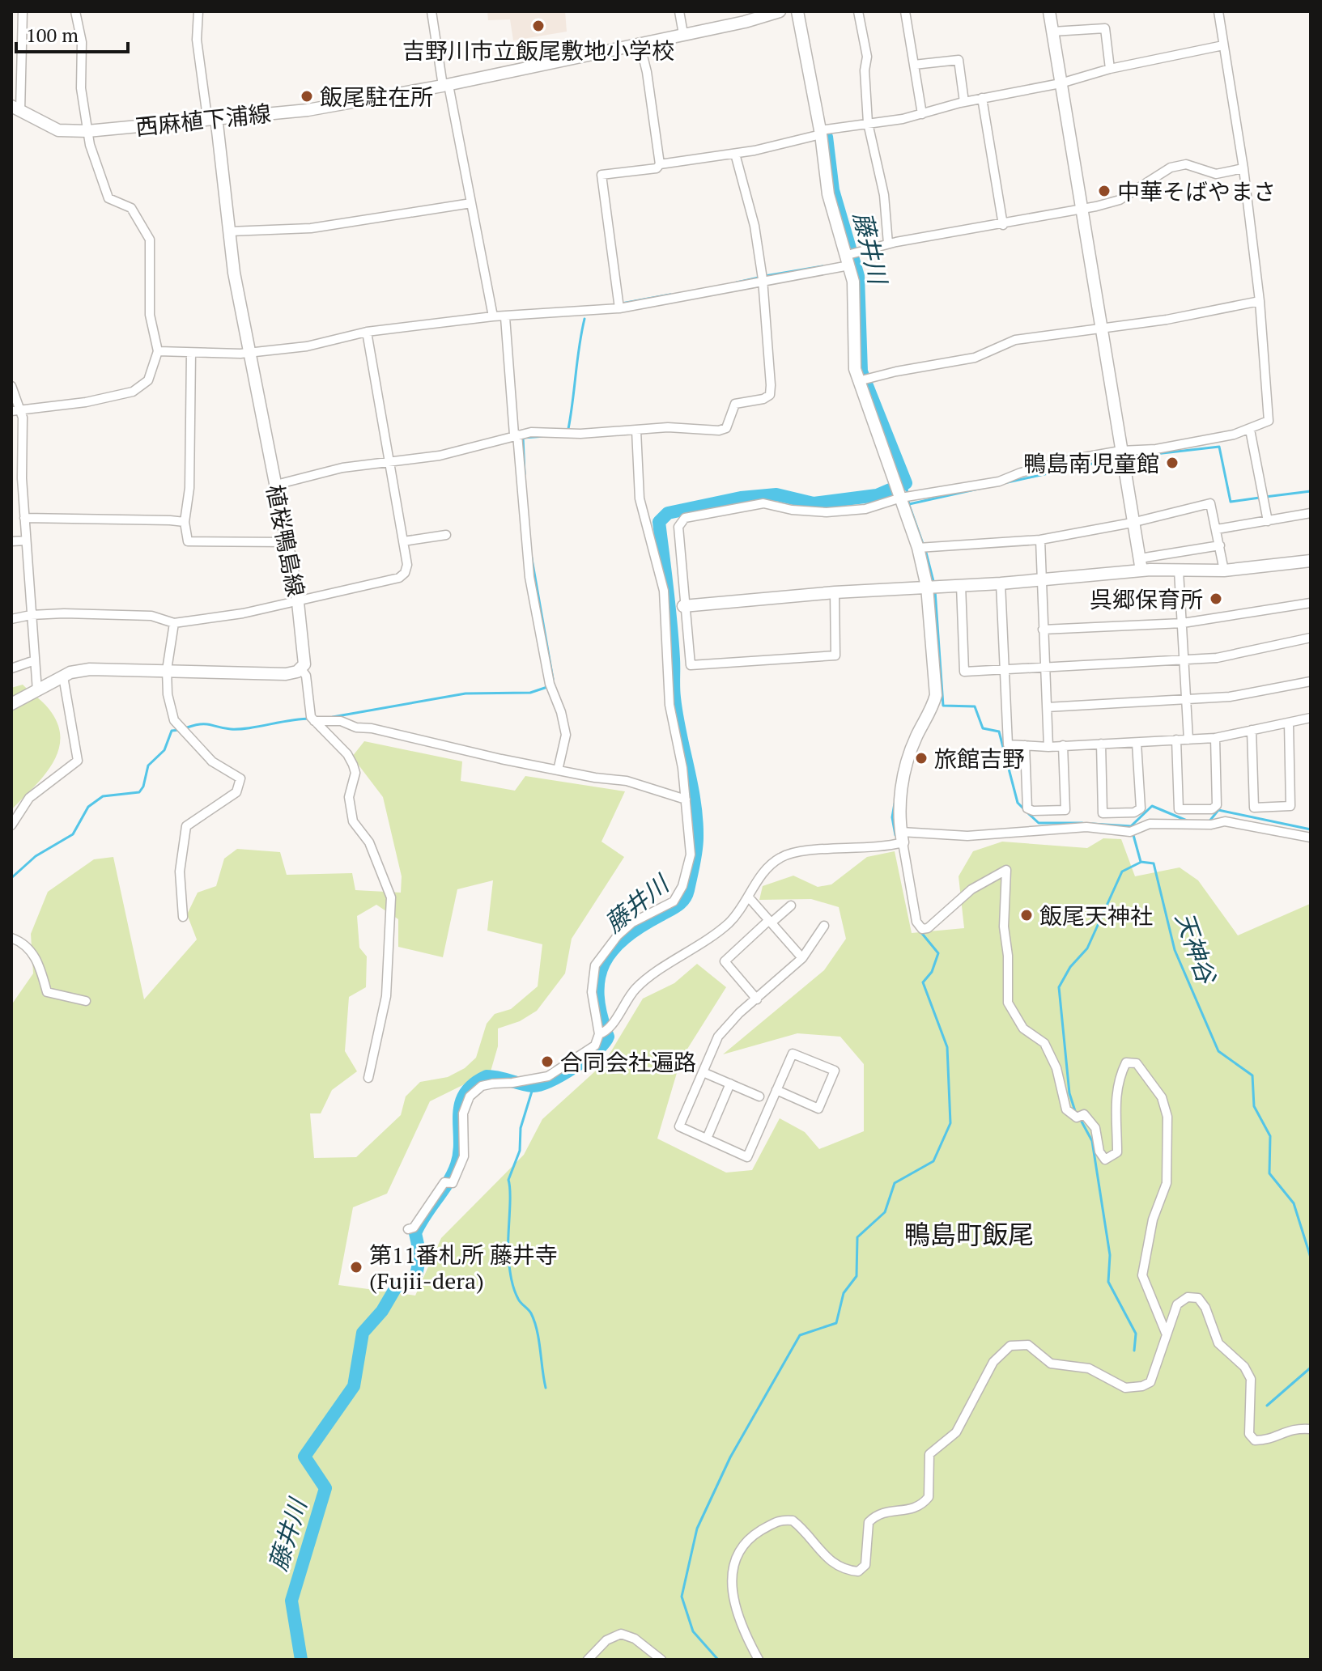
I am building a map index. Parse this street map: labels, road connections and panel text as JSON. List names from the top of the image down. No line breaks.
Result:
{"streets":{"street":["西麻植下浦線","植桜鴨島線"]},"crossings":[["西麻植下浦線","植桜鴨島線"]],"districts":["鴨島町飯尾"],"water":["藤井川","天神谷"],"places":["吉野川市立飯尾敷地小学校","飯尾駐在所","中華そばやまさ","鴨島南児童館","呉郷保育所","旅館吉野","飯尾天神社","合同会社遍路","第11番札所 藤井寺 (Fujii-dera)"],"scale_bar":"100 m"}
